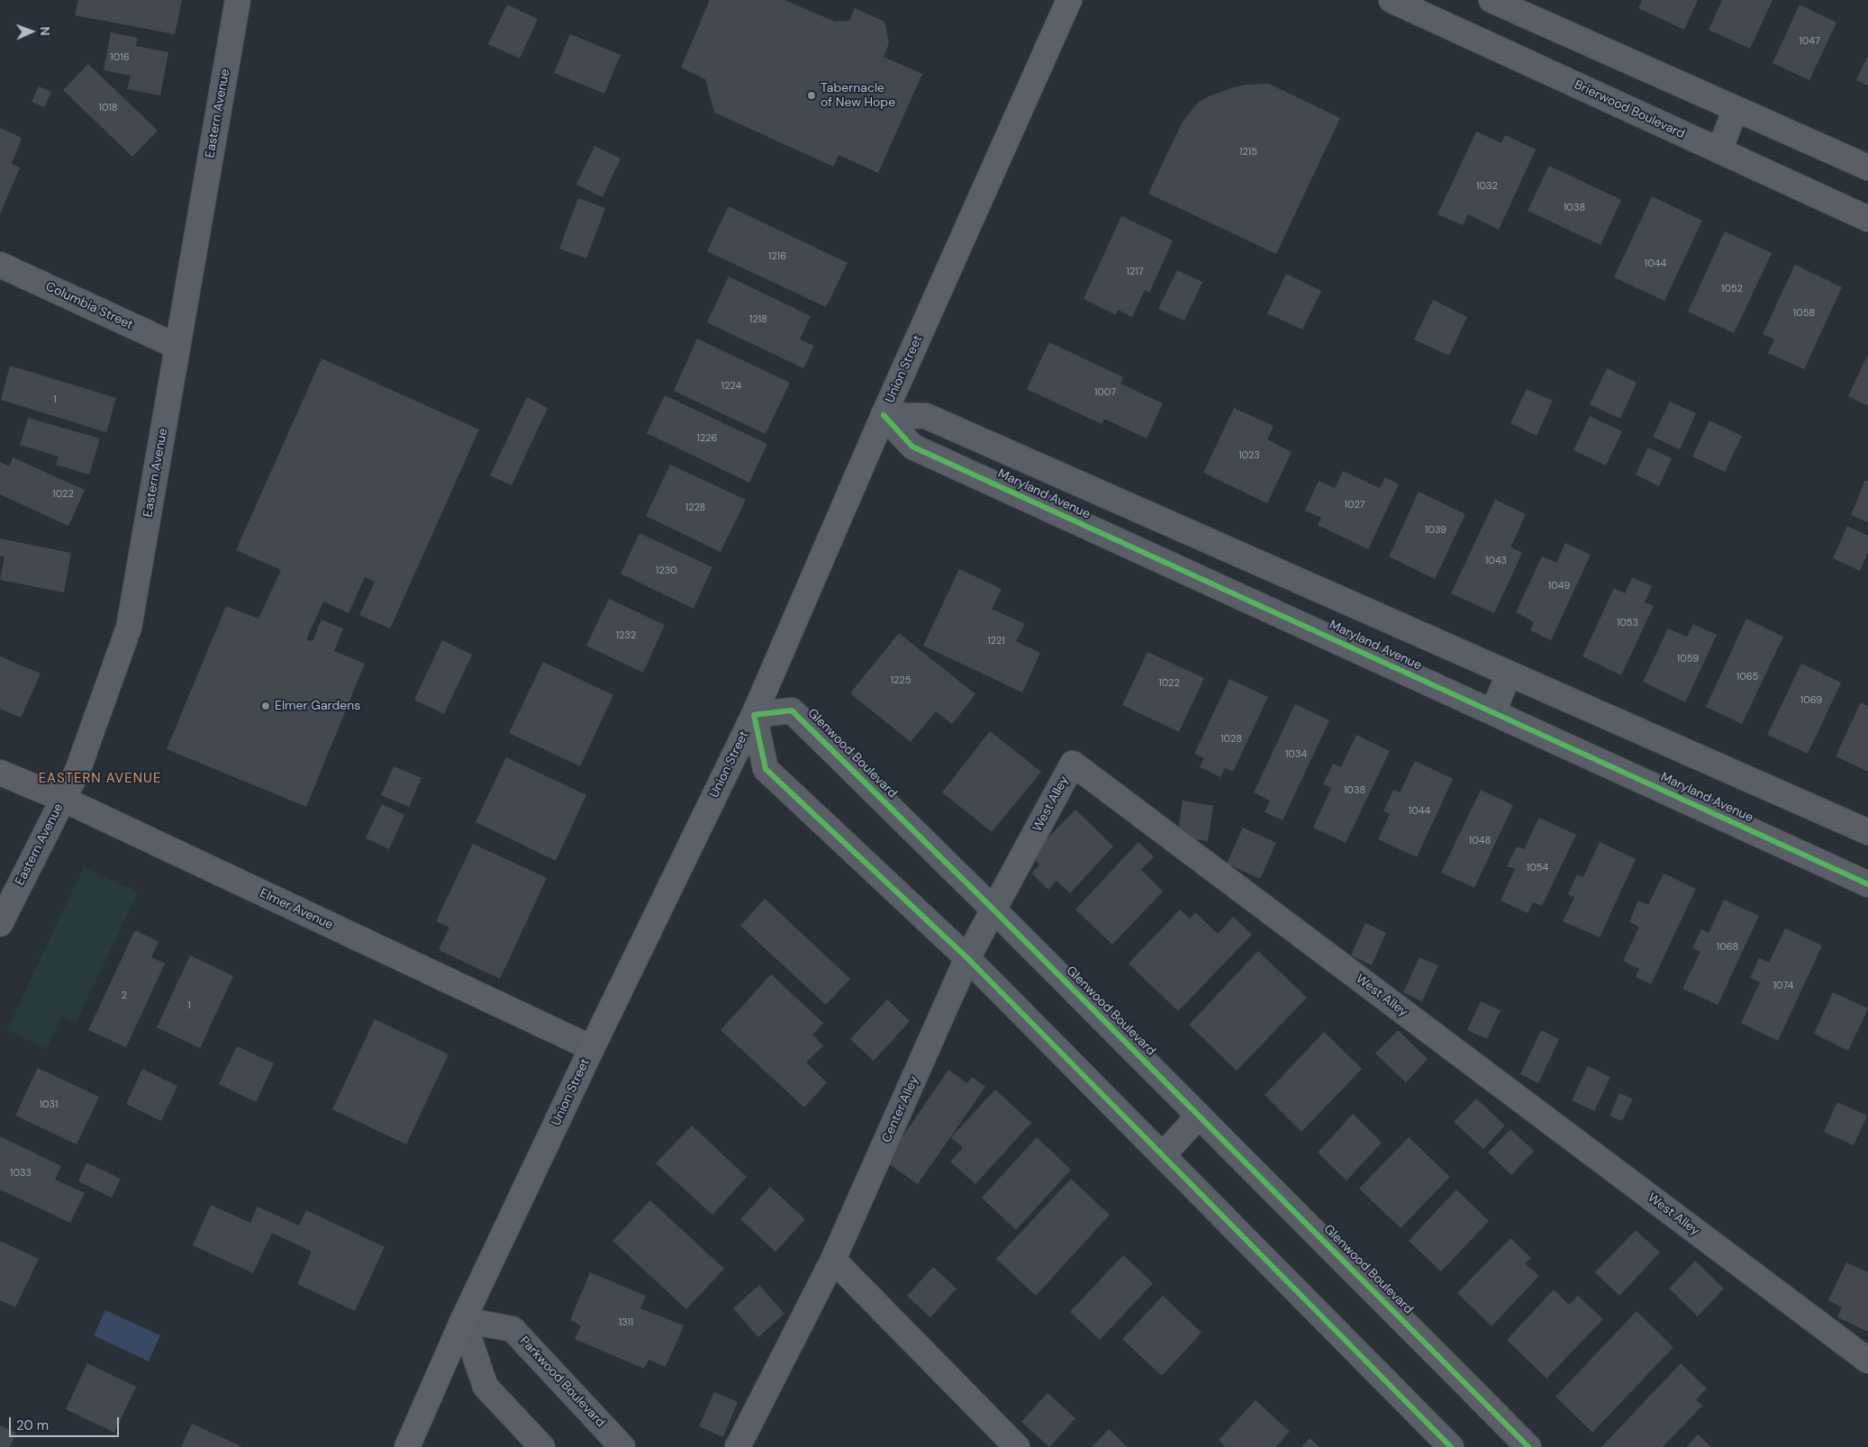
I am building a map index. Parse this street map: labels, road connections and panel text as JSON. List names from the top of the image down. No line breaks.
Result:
{"streets":{"main road":["Union Street"],"street":["Brierwood Boulevard","Eastern Avenue","Columbia Street","Maryland Avenue","Glenwood Boulevard","West Alley","Elmer Avenue","Center Alley","Parkwood Boulevard"]},"crossings":[["Eastern Avenue","Columbia Street"],["Eastern Avenue","Elmer Avenue"],["Union Street","Maryland Avenue"],["Union Street","Glenwood Boulevard"],["Union Street","Elmer Avenue"],["Union Street","Parkwood Boulevard"],["Glenwood Boulevard","West Alley"],["West Alley","Center Alley"]],"districts":["EASTERN AVENUE"],"places":["Tabernacle of New Hope","Elmer Gardens"],"house_numbers":["1047","1016","1018","1215","1032","1038","1216","1044","1217","1052","1058","1218","1224","1007","1","1226","1023","1022","1027","1228","1039","1043","1230","1049","1053","1232","1221","1059","1065","1225","1022","1069","1028","1034","1038","1044","1048","1054","1068","1074","2","1","1031","1033","1311"],"scale_bar":"20 m","north":"right"}
